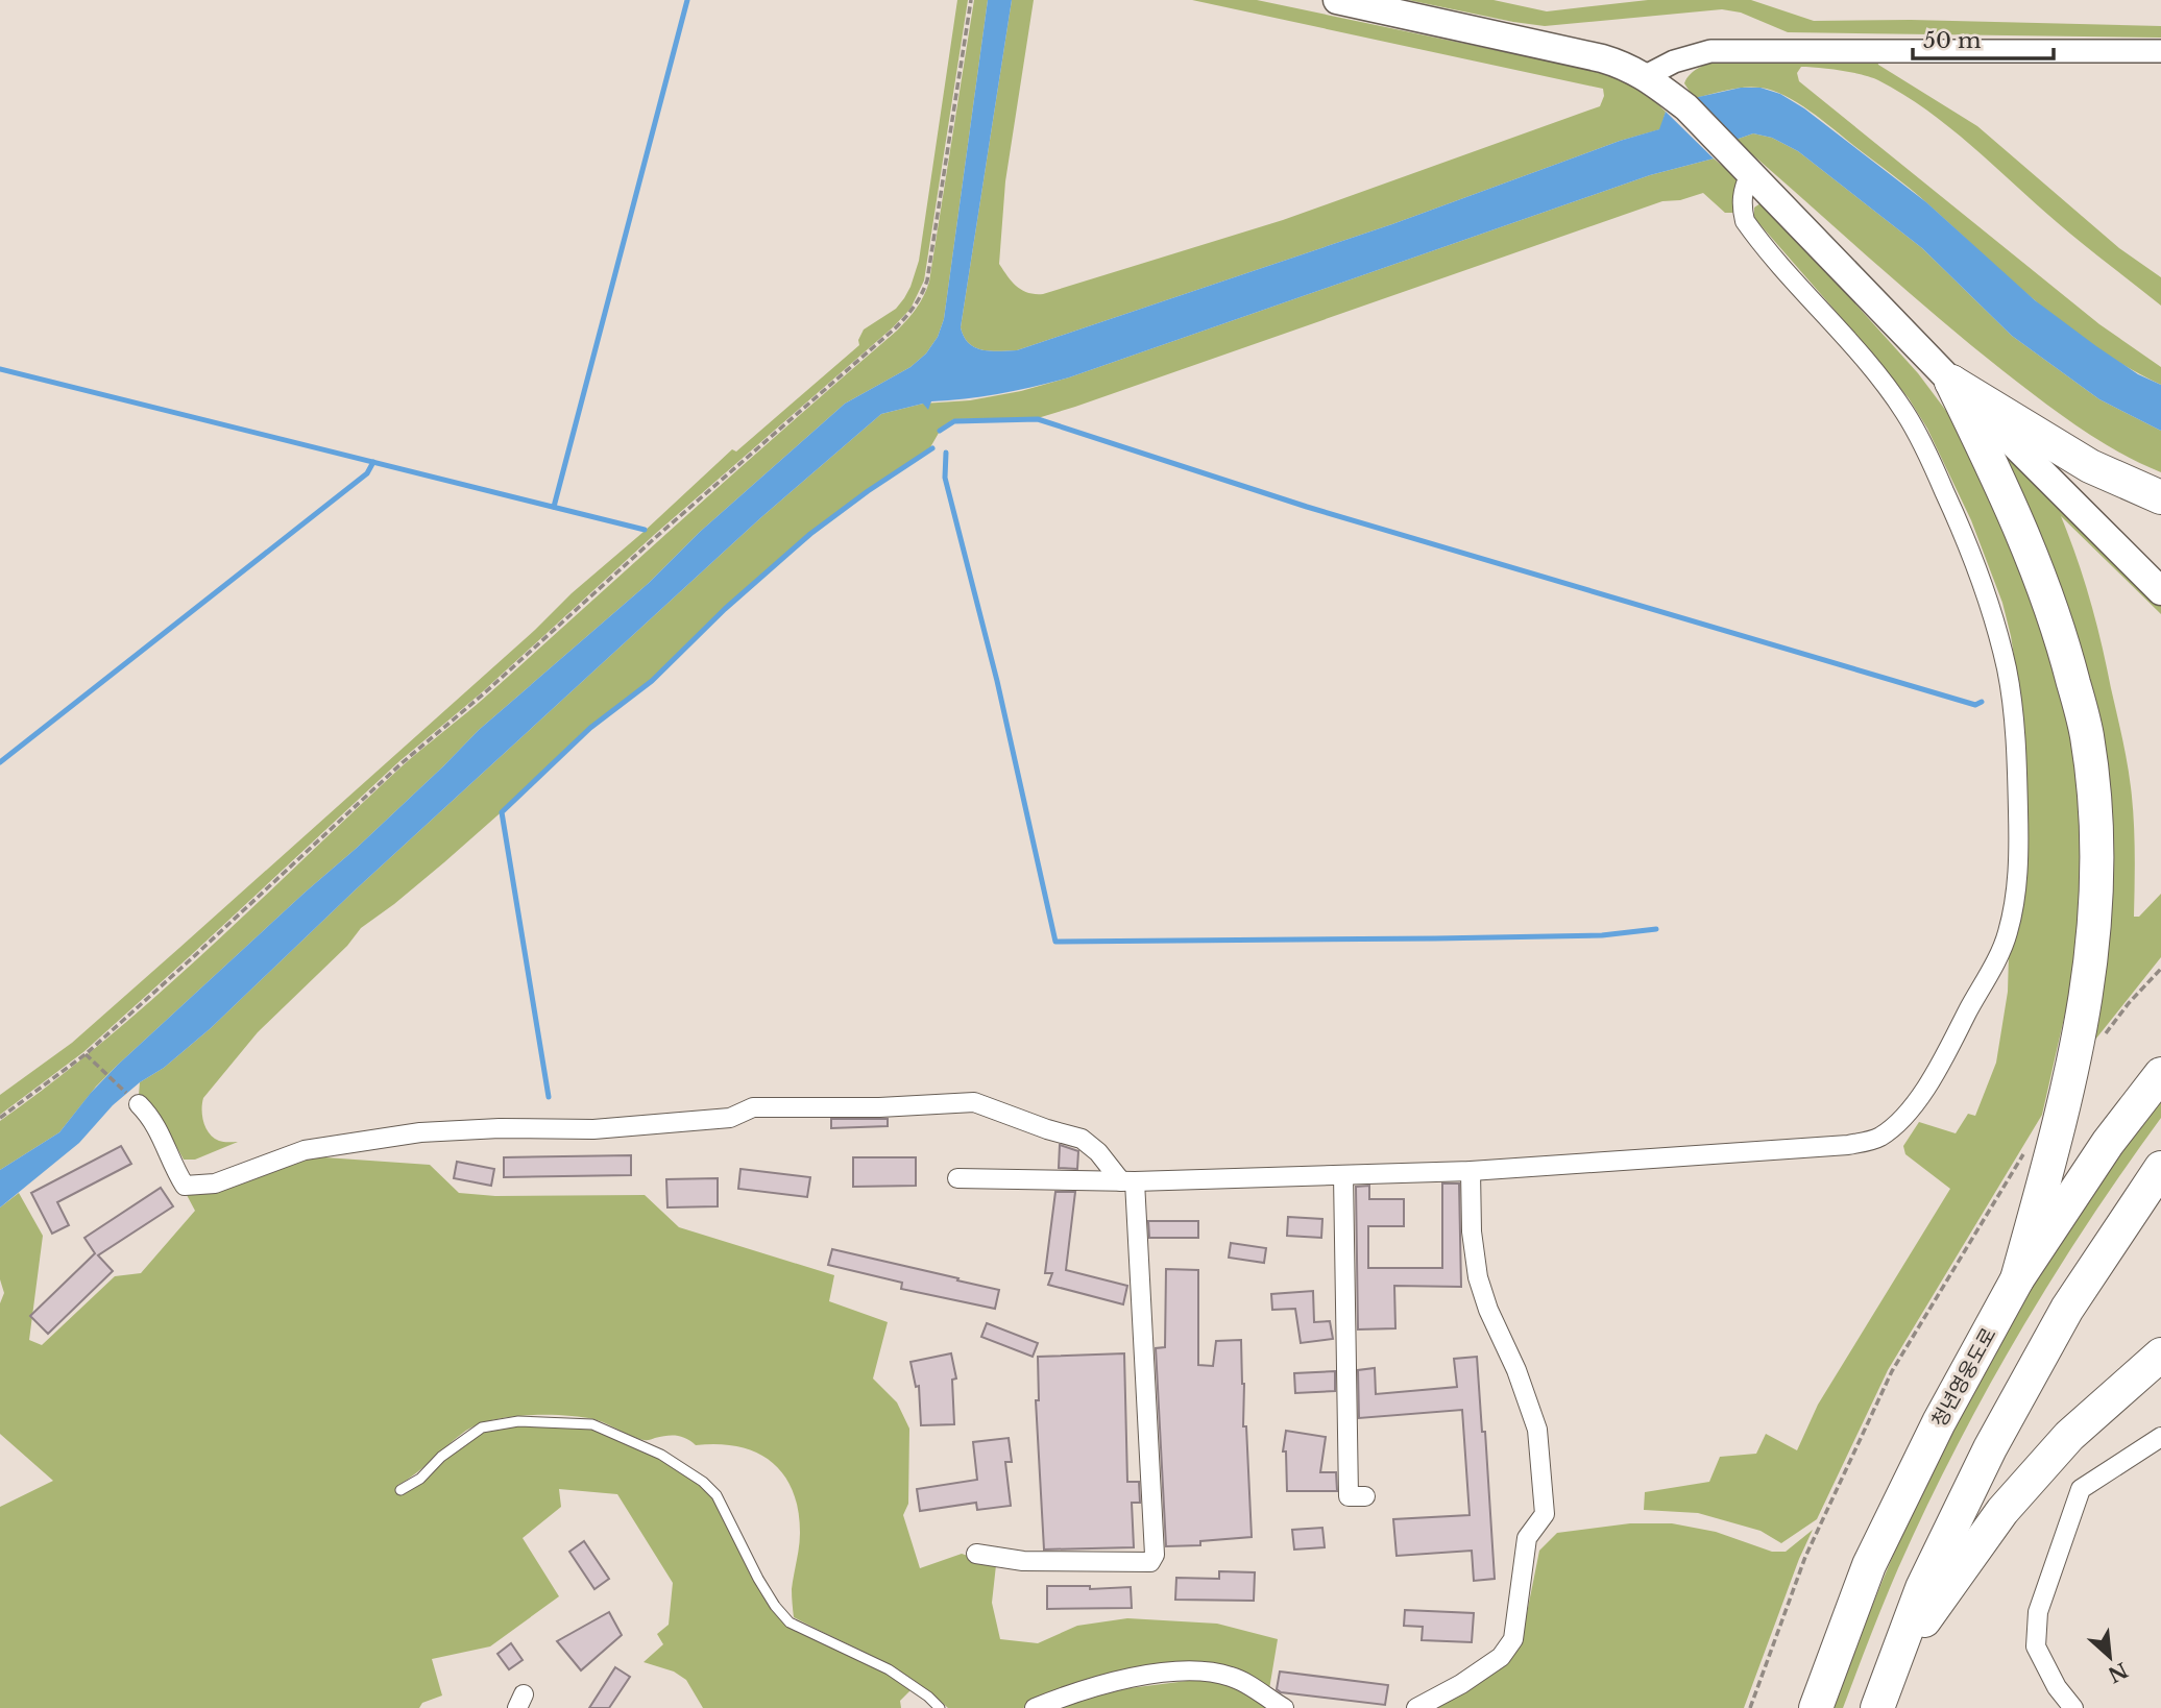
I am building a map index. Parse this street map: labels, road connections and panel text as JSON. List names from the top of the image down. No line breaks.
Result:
{"streets":{"highway":["청년영웅도로"]},"scale_bar":"50 m","north":"bottom right"}
